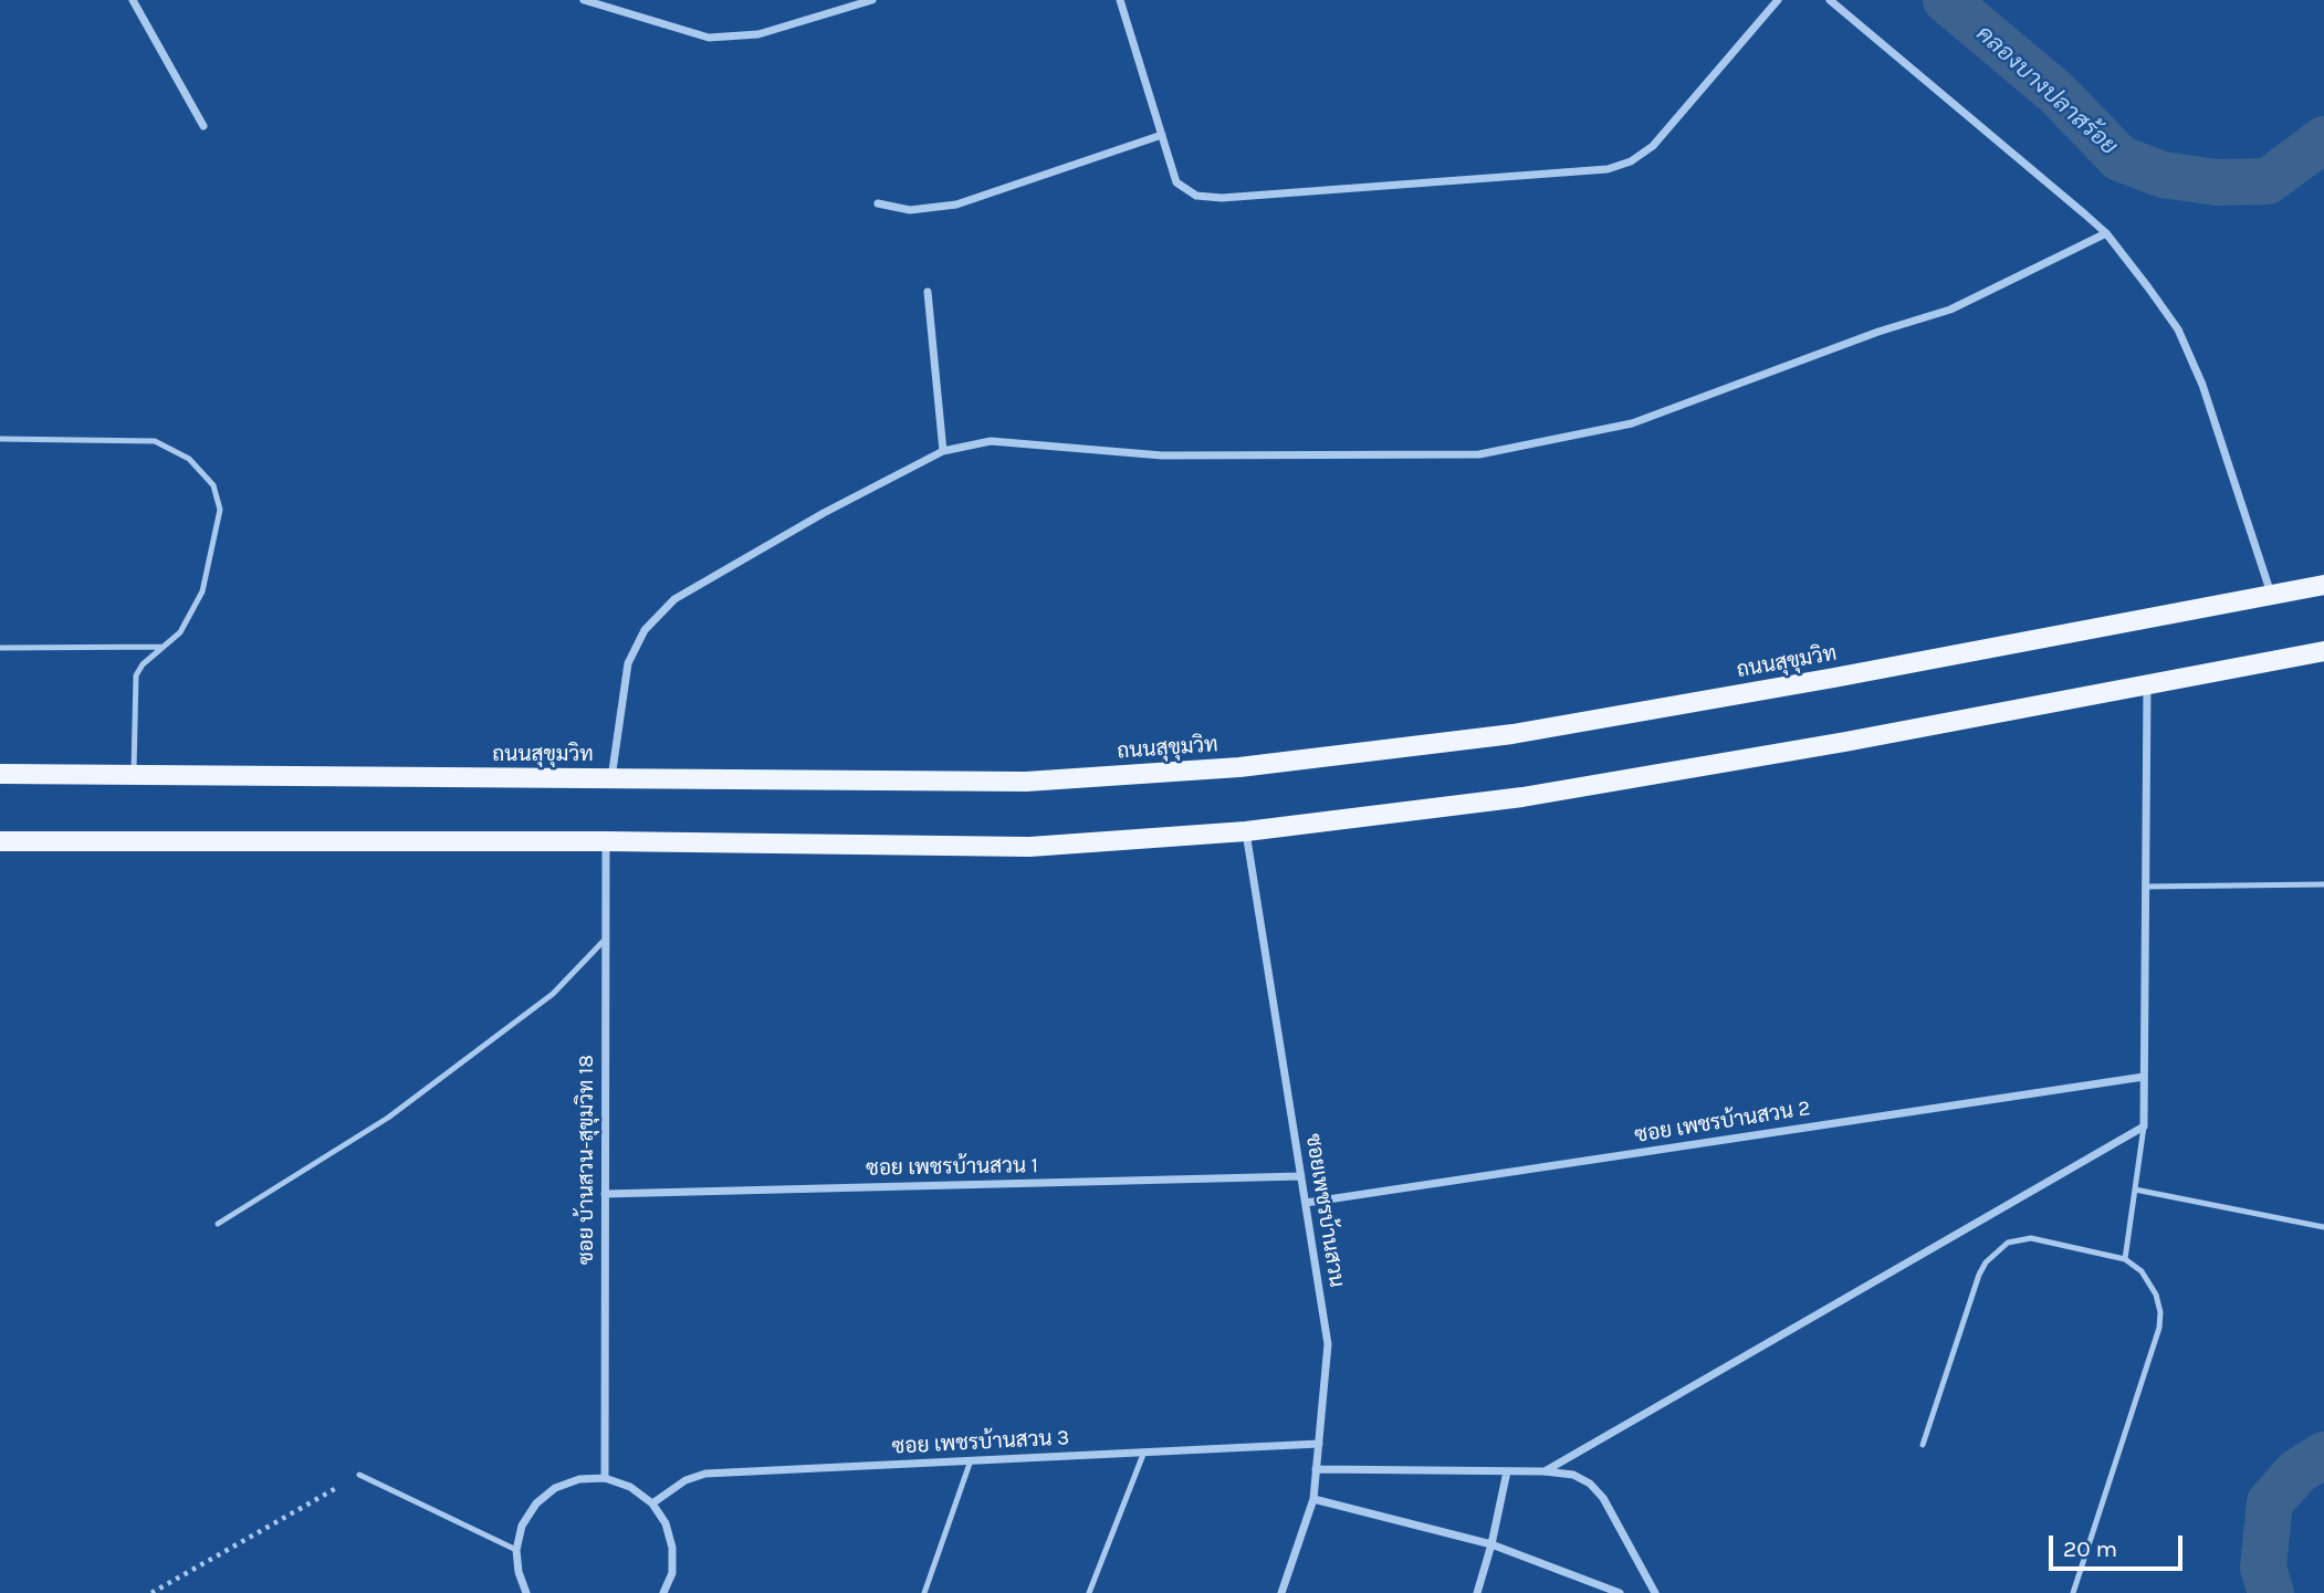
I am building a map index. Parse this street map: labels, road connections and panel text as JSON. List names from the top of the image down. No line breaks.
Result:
{"streets":{"main road":["ถนนสุขุมวิท"],"street":["ซอย เพชรบ้านสวน 2","ซอย บ้านสวน-สุขุมวิท 18","ซอย เพชรบ้านสวน 1","ซอยเพชรบ้านสวน","ซอย เพชรบ้านสวน 3"]},"crossings":[["ซอย เพชรบ้านสวน 2","ซอยเพชรบ้านสวน"],["ซอย บ้านสวน-สุขุมวิท 18","ซอย เพชรบ้านสวน 1"],["ซอย เพชรบ้านสวน 1","ซอยเพชรบ้านสวน"],["ซอยเพชรบ้านสวน","ซอย เพชรบ้านสวน 3"]],"water":["คลองบางปลาสร้อย"],"scale_bar":"20 m"}
